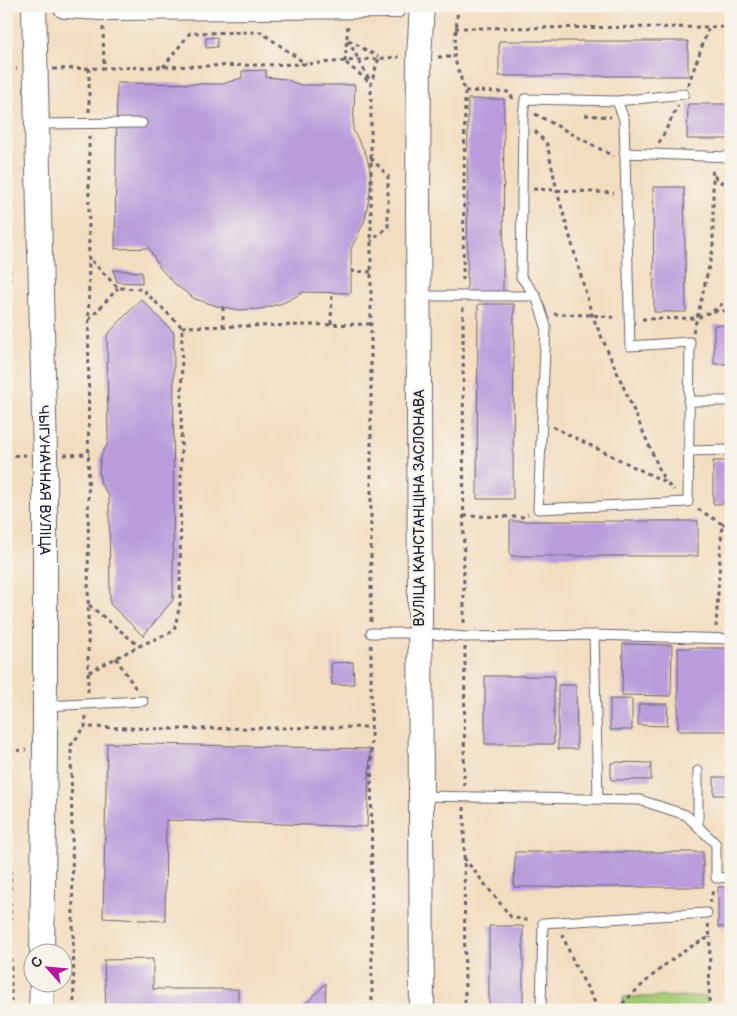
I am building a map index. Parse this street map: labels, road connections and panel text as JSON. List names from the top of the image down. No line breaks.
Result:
{"streets":{"main road":["ЧЫГУНАЧНАЯ ВУЛІЦА","ВУЛІЦА КАНСТАНЦІНА ЗАСЛОНАВА"]},"north":"top left"}
